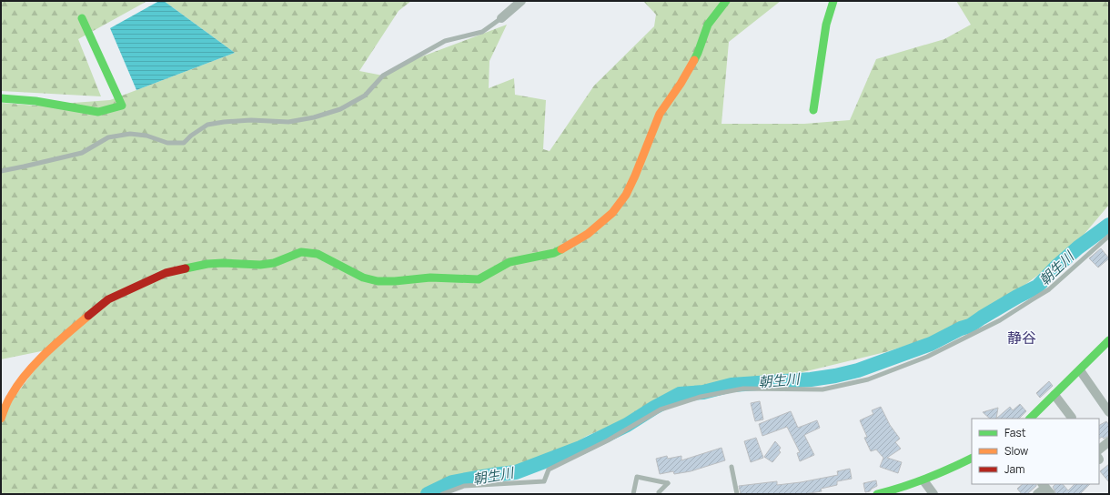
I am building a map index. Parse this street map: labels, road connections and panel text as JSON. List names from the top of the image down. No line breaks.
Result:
{"districts":["静谷"],"water":["朝生川"],"legend":["Fast","Slow","Jam"]}
